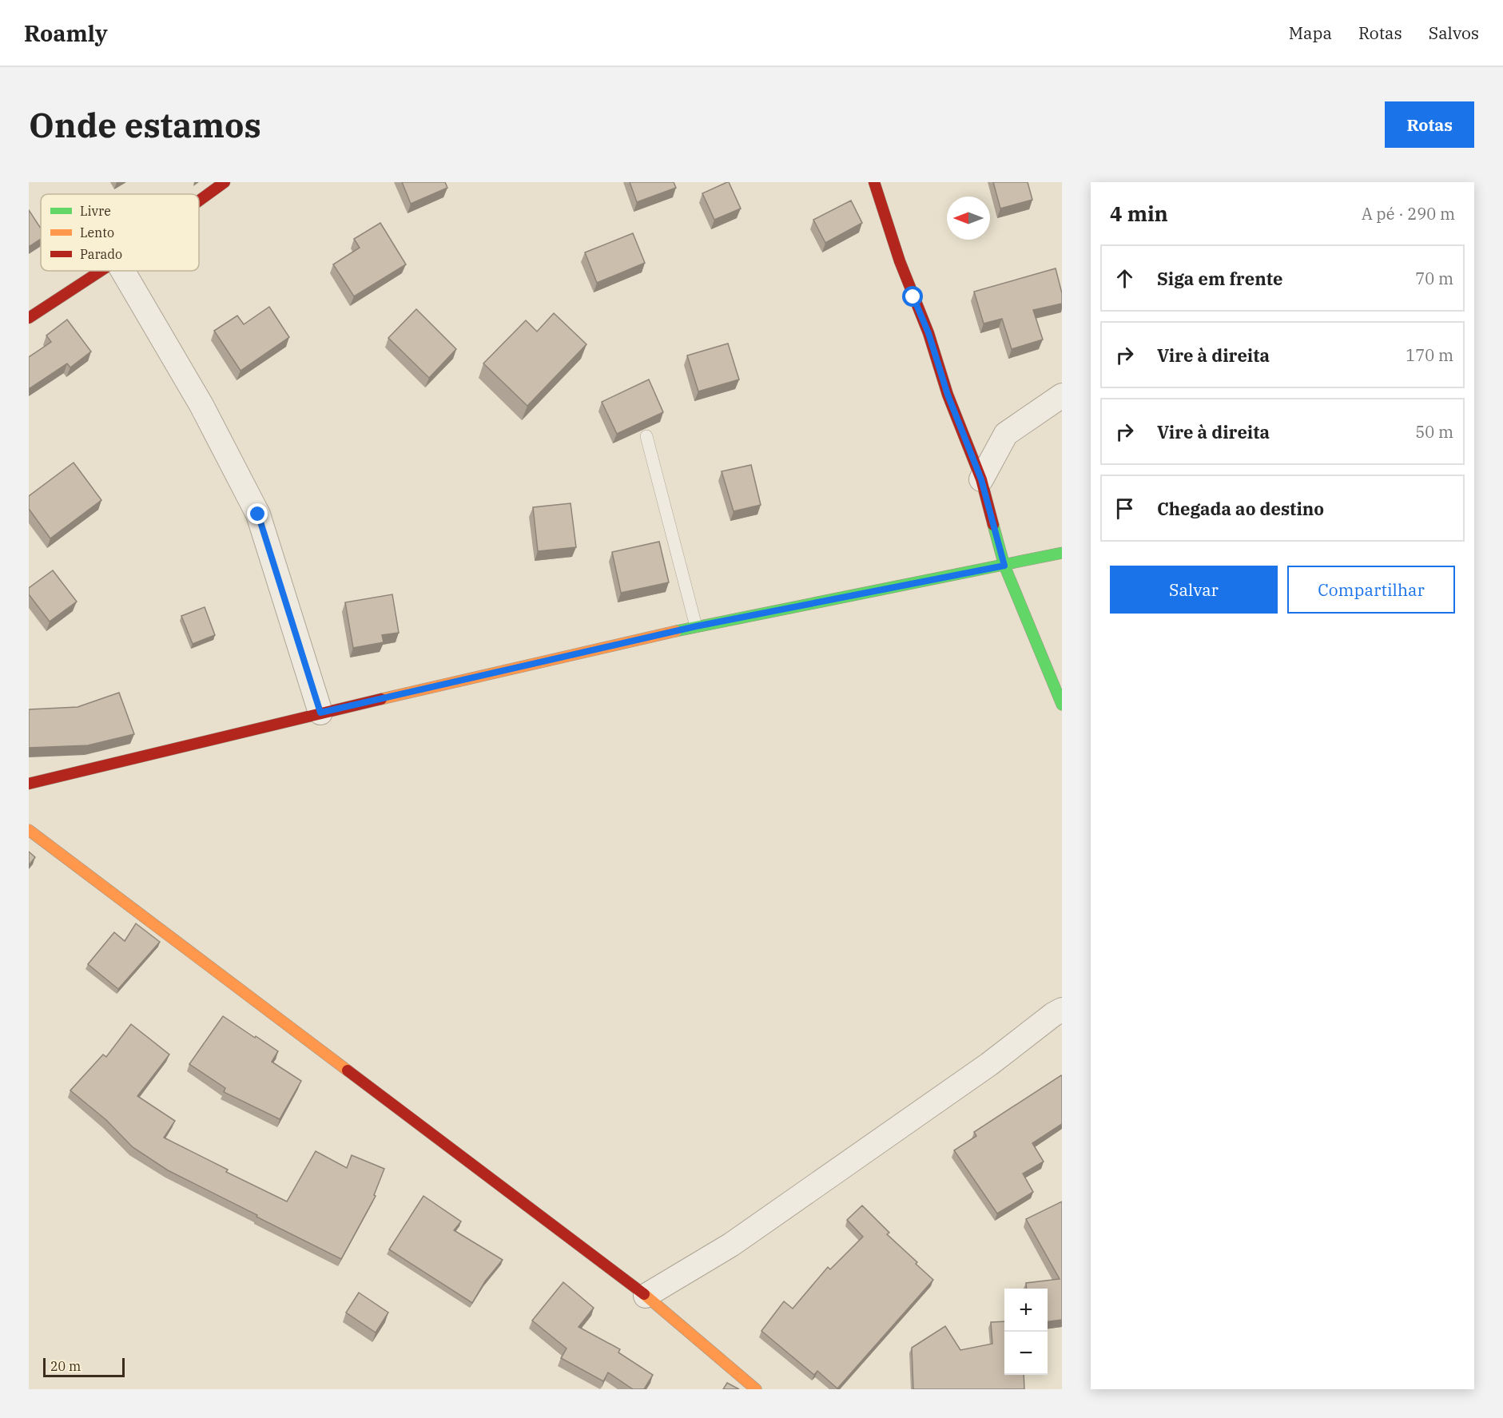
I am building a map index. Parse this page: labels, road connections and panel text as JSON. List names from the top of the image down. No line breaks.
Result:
{"legend":["Livre","Lento","Parado"],"scale_bar":"20 m","north":"left","page":{"header":"Roamly","nav":["Mapa","Rotas","Salvos"],"buttons":["Rotas",["Salvar","Compartilhar"]],"title":"Onde estamos","heading":["4 min","A pé · 290 m"],"list":[["Siga em frente","70 m"],["Vire à direita","170 m"],["Vire à direita","50 m"],"Chegada ao destino"],"map_buttons":["+","−"],"scale":"20 m"}}
